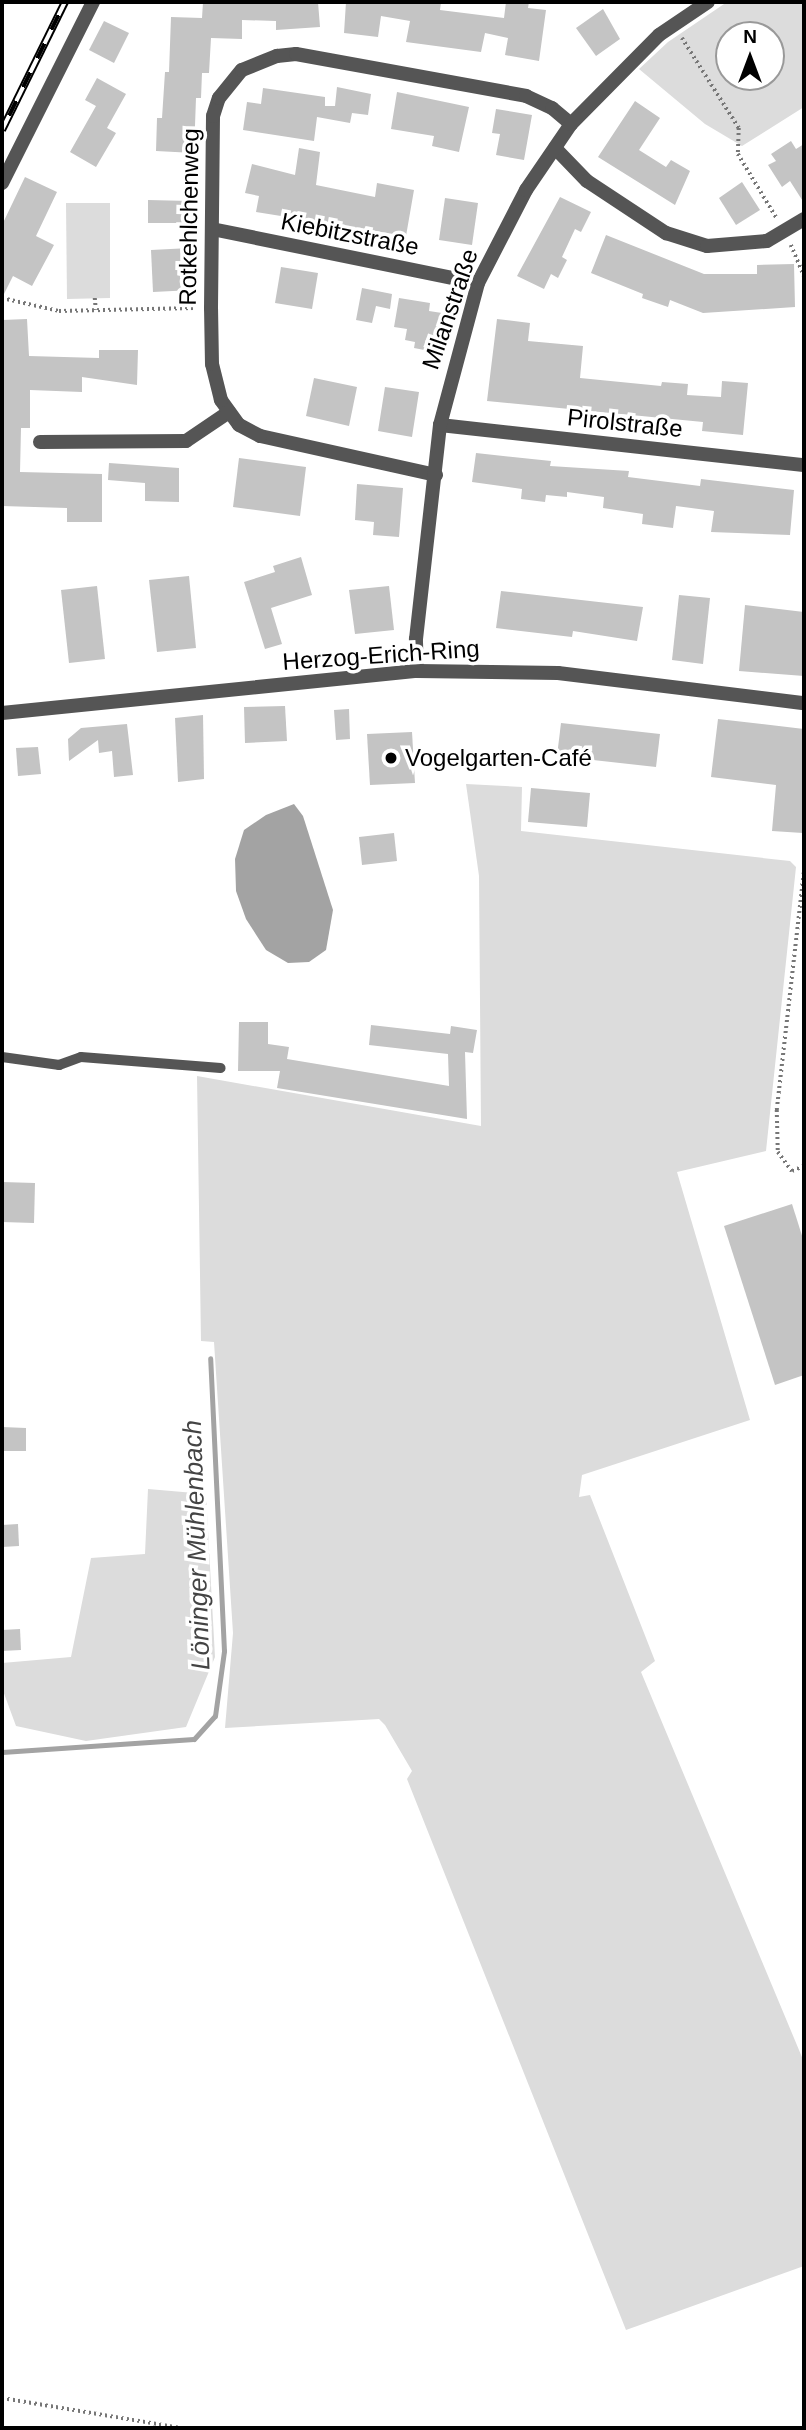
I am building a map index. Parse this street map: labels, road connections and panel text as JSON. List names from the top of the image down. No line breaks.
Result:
{"streets":{"street":["Rotkehlchenweg","Kiebitzstraße","Milanstraße","Pirolstraße","Herzog-Erich-Ring"]},"crossings":[["Rotkehlchenweg","Kiebitzstraße"],["Rotkehlchenweg","Milanstraße"],["Kiebitzstraße","Milanstraße"],["Milanstraße","Pirolstraße"],["Milanstraße","Herzog-Erich-Ring"]],"water":["Löninger Mühlenbach"],"places":["Vogelgarten-Café"],"north":"top"}
